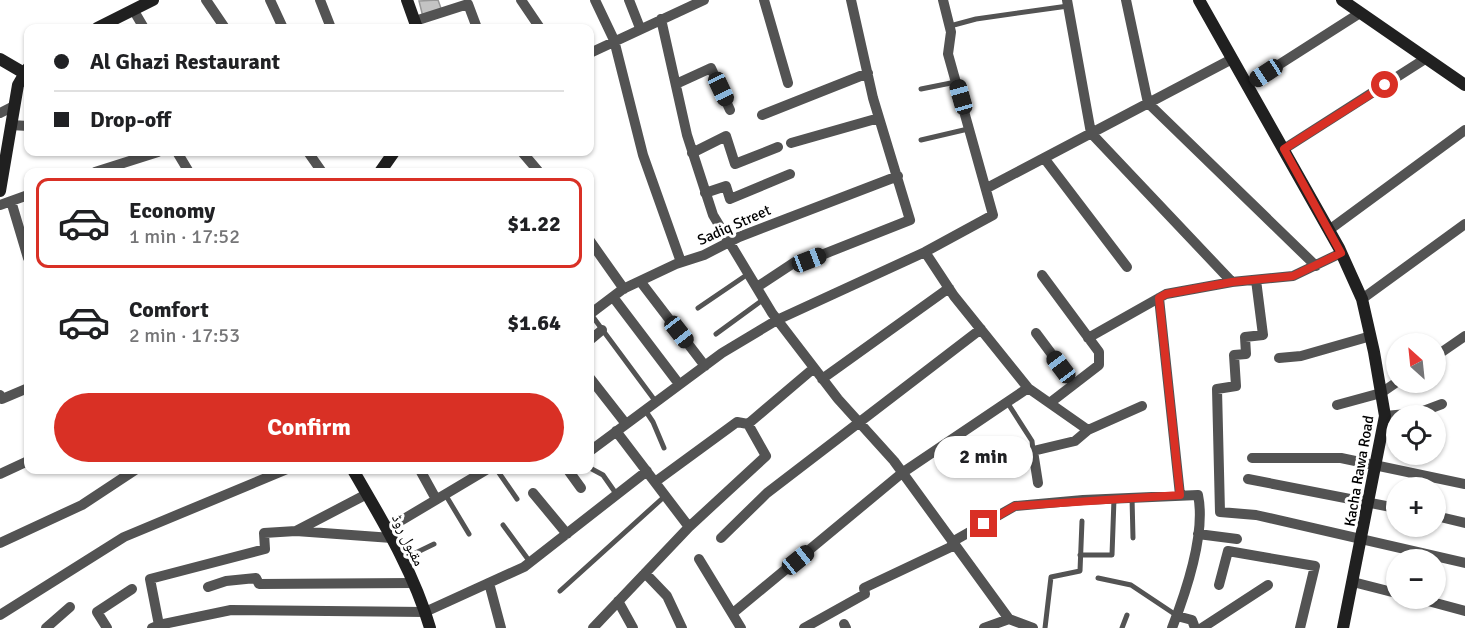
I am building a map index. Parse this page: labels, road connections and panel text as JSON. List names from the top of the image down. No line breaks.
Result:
{"streets":{"street":["Sadiq Street","Kacha Rawa Road","مقبول روڈ"]},"north":"top left","page":{"banner":["Al Ghazi Restaurant","Drop-off"],"list":[{"name":"Economy","note":"1 min · 17:52","value":"$1.22"},{"name":"Comfort","note":"2 min · 17:53","value":"$1.64"}],"map_buttons":["+","−"],"buttons":"Confirm","bubble":"2 min"}}
